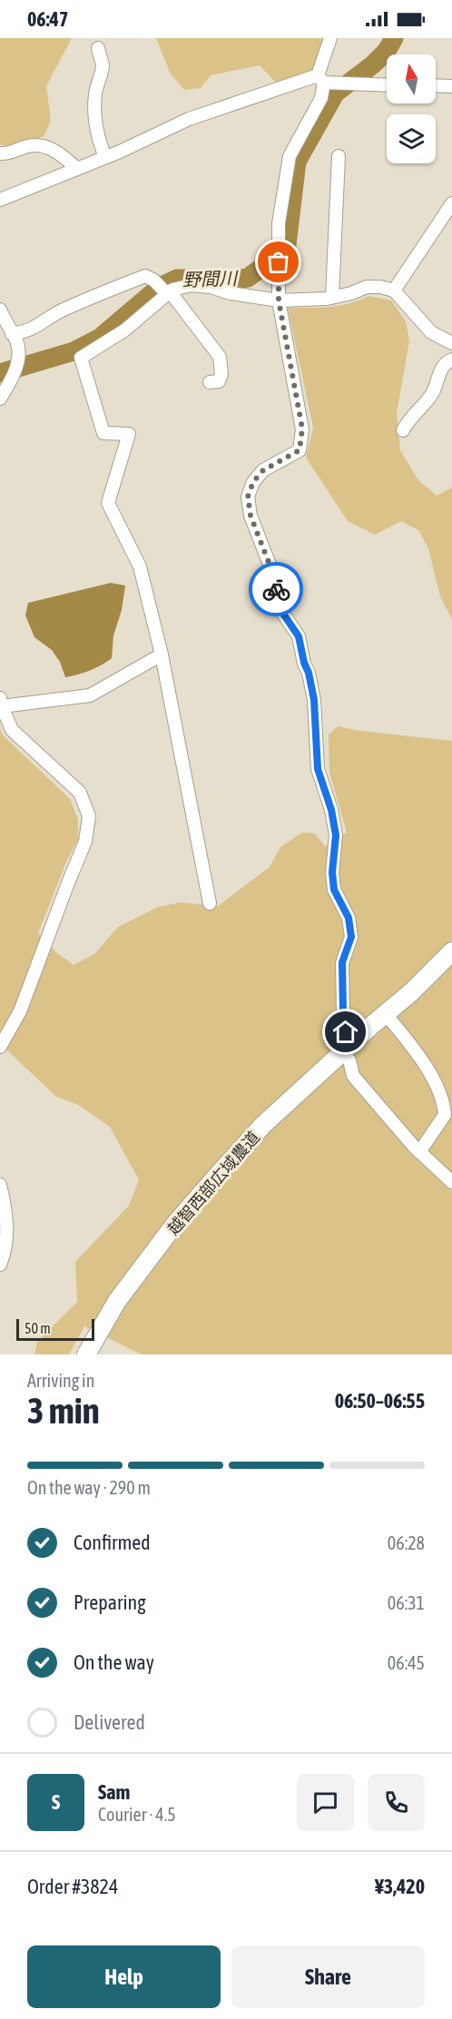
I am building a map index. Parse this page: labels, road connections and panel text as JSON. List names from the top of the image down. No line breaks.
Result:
{"streets":{"street":["越智西部広域農道"]},"water":["野間川"],"scale_bar":"50 m","north":"top","page":{"status":"06:47","scale":"50 m","heading":["3 min","Arriving in","06:50–06:55"],"panel":["Sam","Courier · 4.5","Order #3824","¥3,420"],"bar":"On the way · 290 m","list":[["Confirmed","06:28"],["Preparing","06:31"],["On the way","06:45"],"Delivered"],"round":"S","buttons":["Help","Share"]}}
